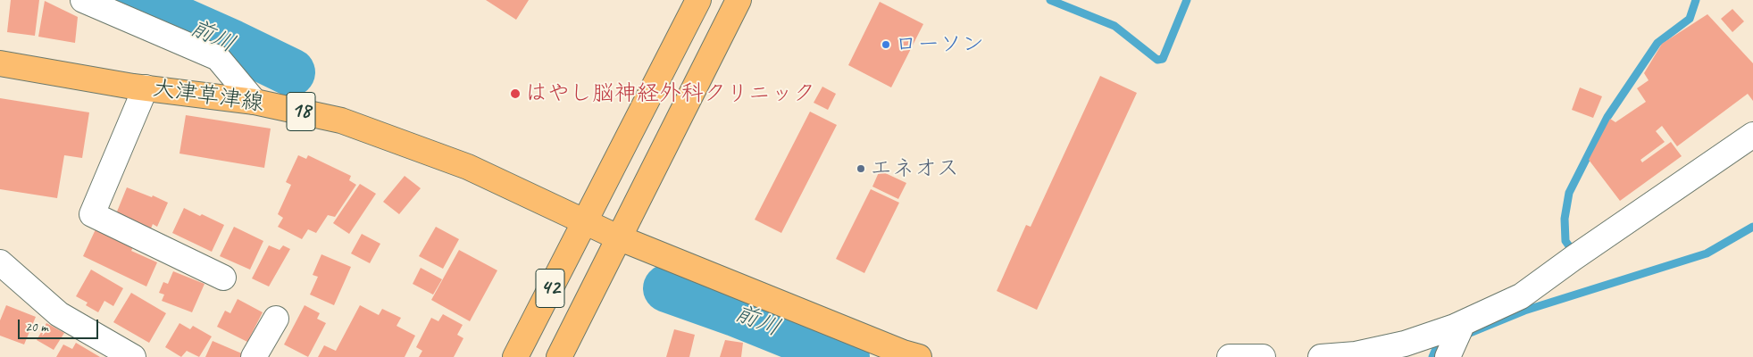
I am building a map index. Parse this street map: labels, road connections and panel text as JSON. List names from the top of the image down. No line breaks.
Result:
{"streets":{"main road":["大津草津線","18","42"]},"crossings":[["大津草津線","42"]],"water":["前川"],"places":["ローソン","はやし脳神経外科クリニック","エネオス"],"scale_bar":"20 m"}
